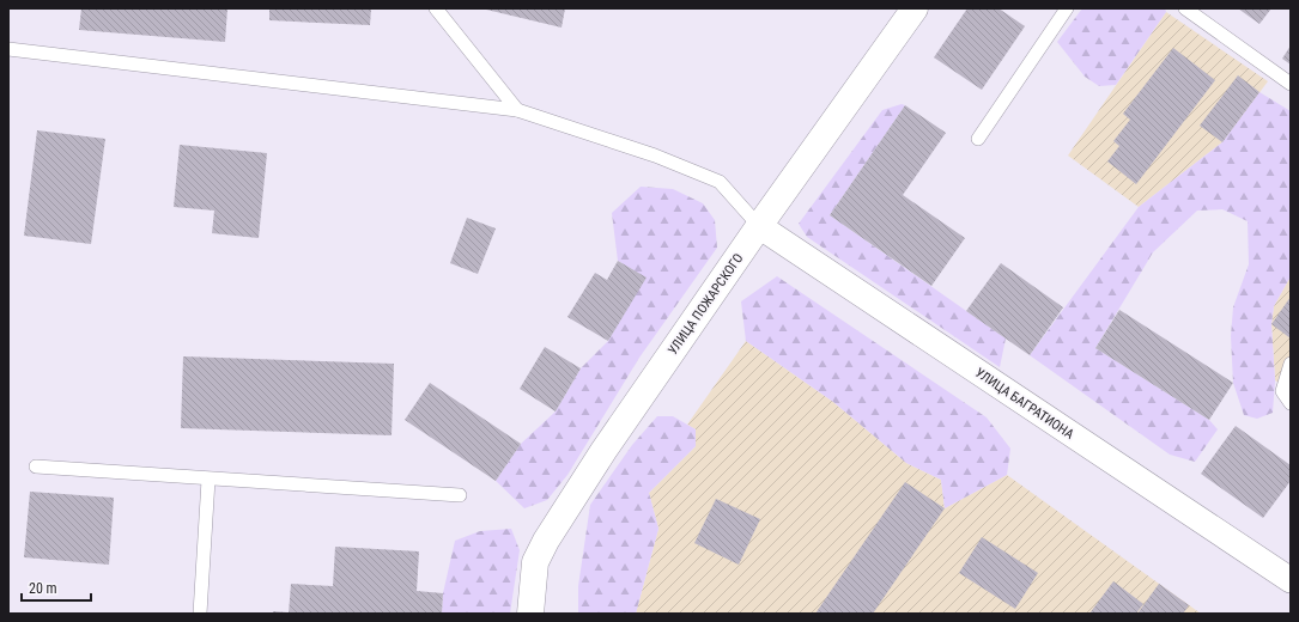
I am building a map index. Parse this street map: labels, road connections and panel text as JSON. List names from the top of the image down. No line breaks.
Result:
{"streets":{"street":["УЛИЦА ПОЖАРСКОГО","УЛИЦА БАГРАТИОНА"]},"crossings":[["УЛИЦА ПОЖАРСКОГО","УЛИЦА БАГРАТИОНА"]],"scale_bar":"20 m"}
